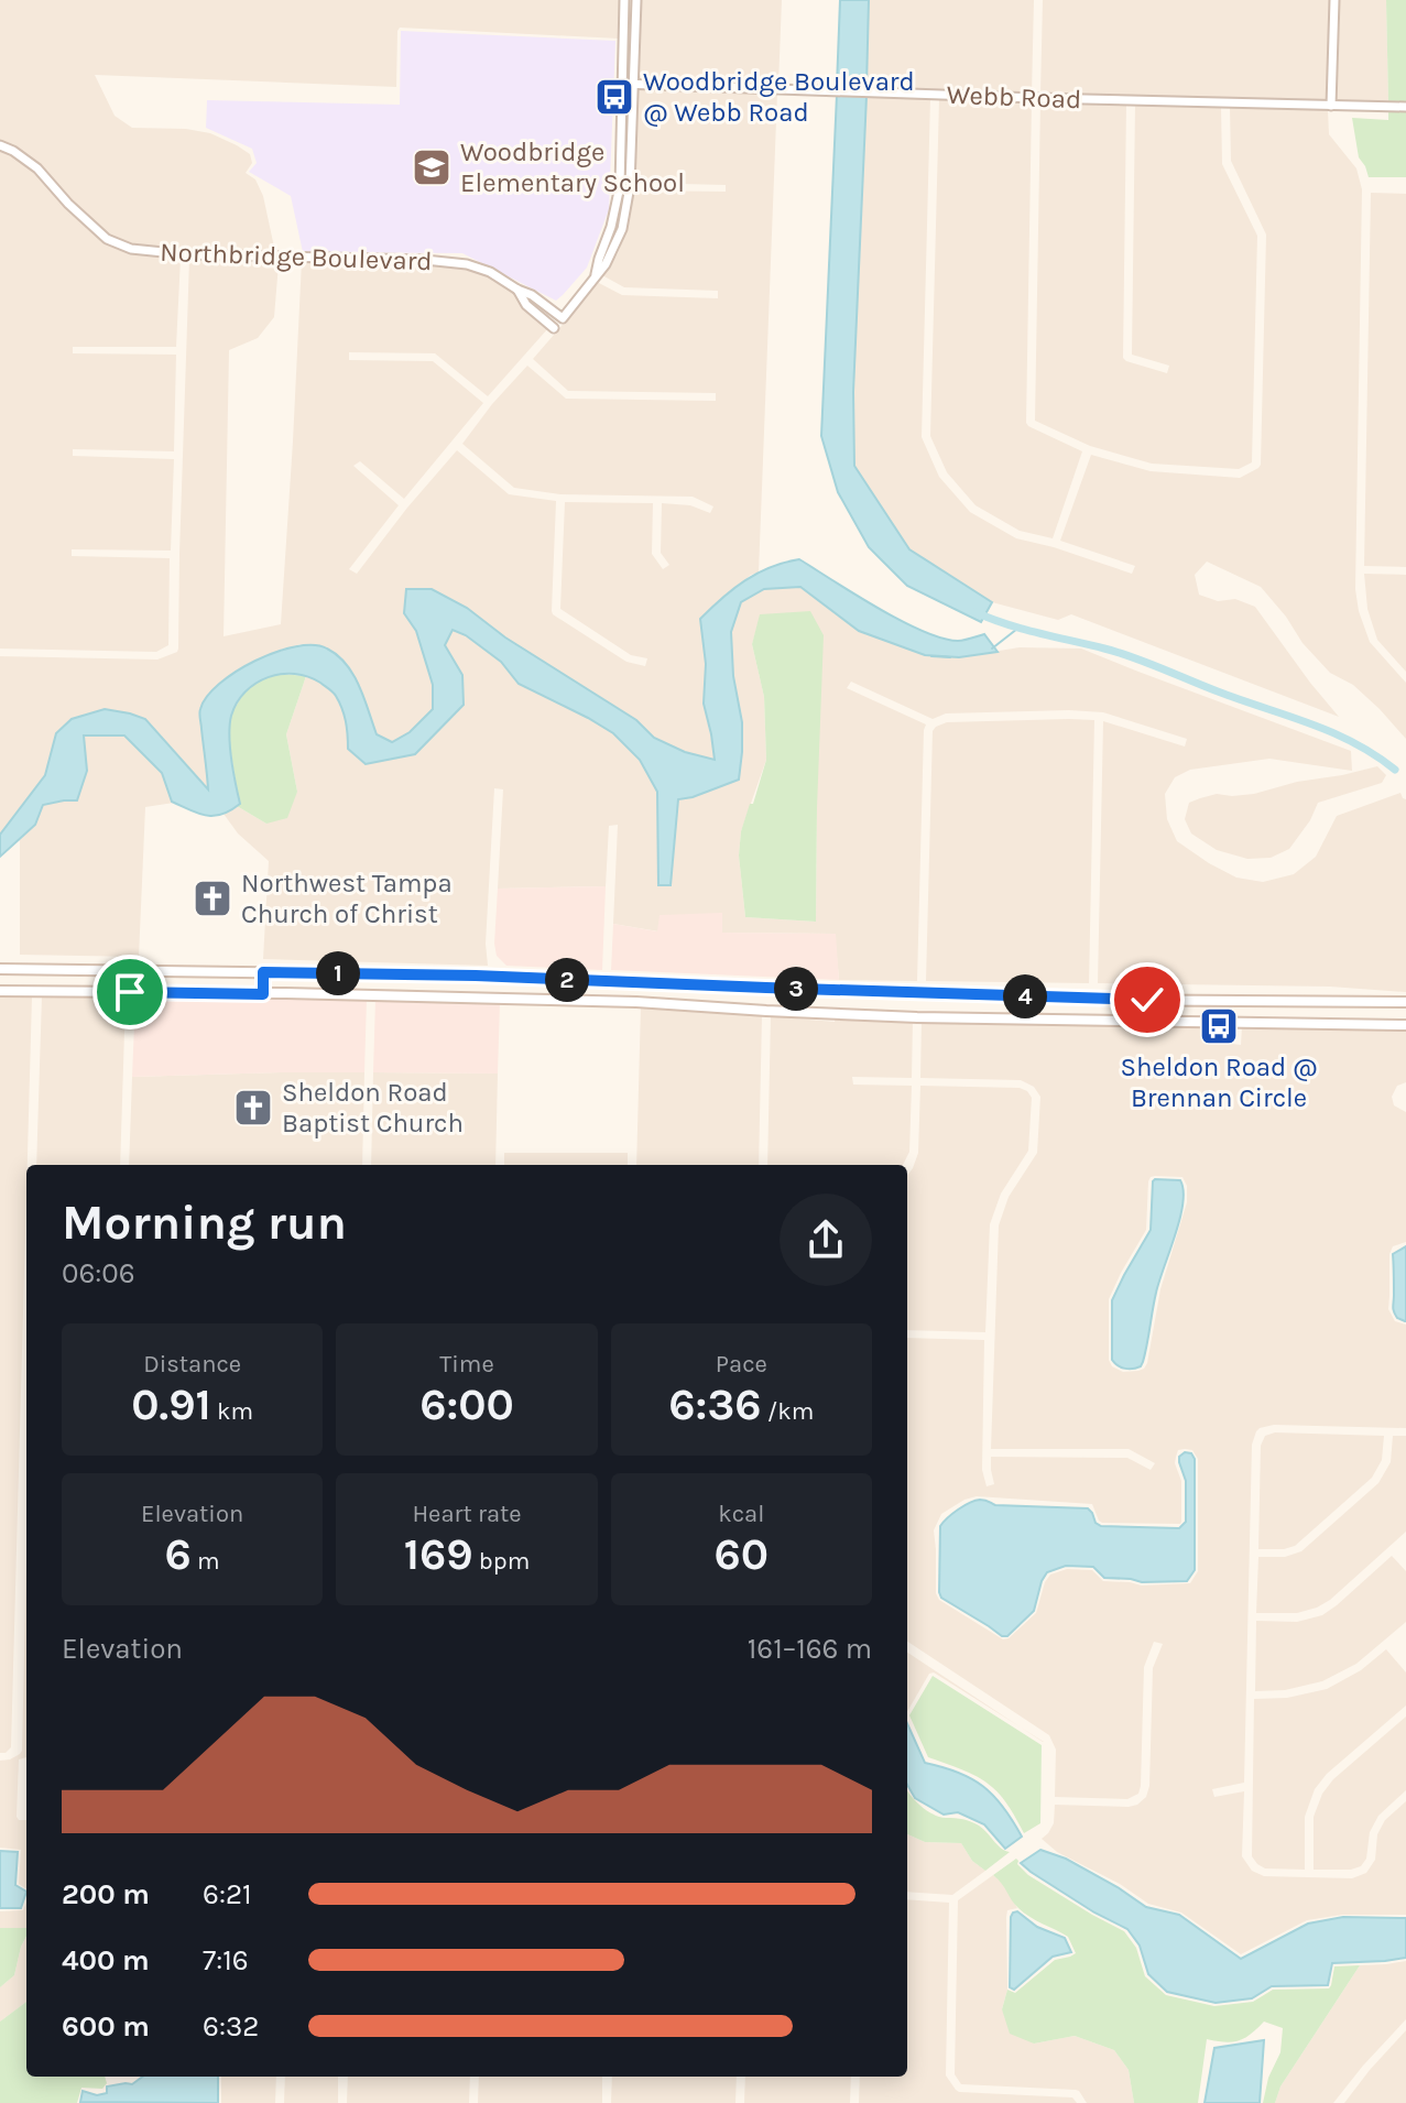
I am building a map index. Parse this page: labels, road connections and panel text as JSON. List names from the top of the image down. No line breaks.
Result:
{"streets":{"street":["Webb Road","Northbridge Boulevard"]},"places":{"bus stop":["Woodbridge Boulevard @ Webb Road","Sheldon Road @ Brennan Circle"],"school or university":["Woodbridge Elementary School"],"church":["Northwest Tampa Church of Christ","Sheldon Road Baptist Church"]},"page":{"pins":["1","2","3","4"],"heading":["Morning run","06:06"],"stats":[["Distance","0.91 km"],["Time","6:00"],["Pace","6:36 /km"],["Elevation","6 m"],["Heart rate","169 bpm"],["kcal","60"]],"chart":["Elevation","161–166 m"],"list":[{"name":"200 m","note":"6:21"},{"name":"400 m","note":"7:16"},{"name":"600 m","note":"6:32"}]}}
